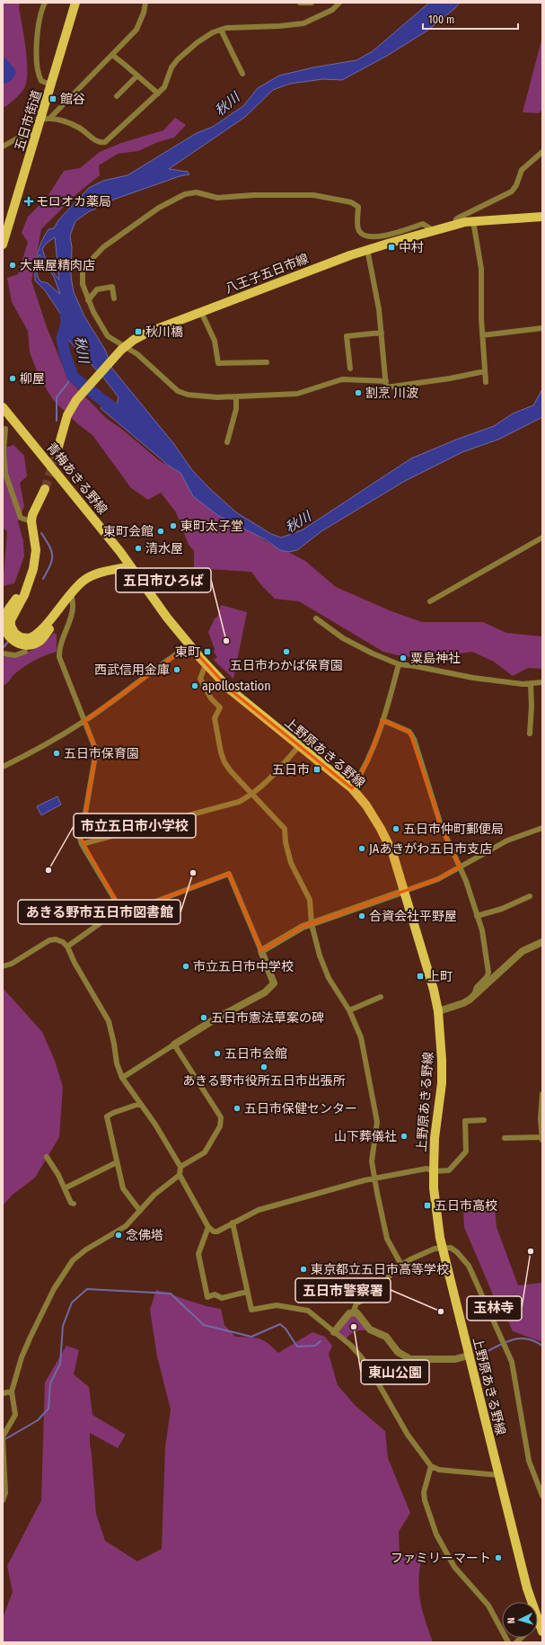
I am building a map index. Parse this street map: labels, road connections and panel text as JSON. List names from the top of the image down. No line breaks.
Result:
{"streets":{"main road":["五日市街道","八王子五日市線","青梅あきる野線","上野原あきる野線"]},"crossings":[["青梅あきる野線","上野原あきる野線"]],"water":["秋川"],"places":{"transit":["館谷","中村","秋川橋","東町","五日市","上町","五日市高校"],"health":["モロオカ薬局"],"other":["大黒屋精肉店","柳屋","割烹 川波","東町太子堂","東町会館","清水屋","五日市ひろば","五日市わかば保育園","粟島神社","西武信用金庫","apollostation","五日市保育園","五日市仲町郵便局","JAあきがわ五日市支店","市立五日市小学校","あきる野市五日市図書館","合資会社平野屋","市立五日市中学校","五日市憲法草案の碑","五日市会館","あきる野市役所五日市出張所","五日市保健センター","山下葬儀社","念佛塔","玉林寺","東京都立五日市高等学校","五日市警察署","東山公園","ファミリーマート"]},"scale_bar":"100 m","north":"left"}
